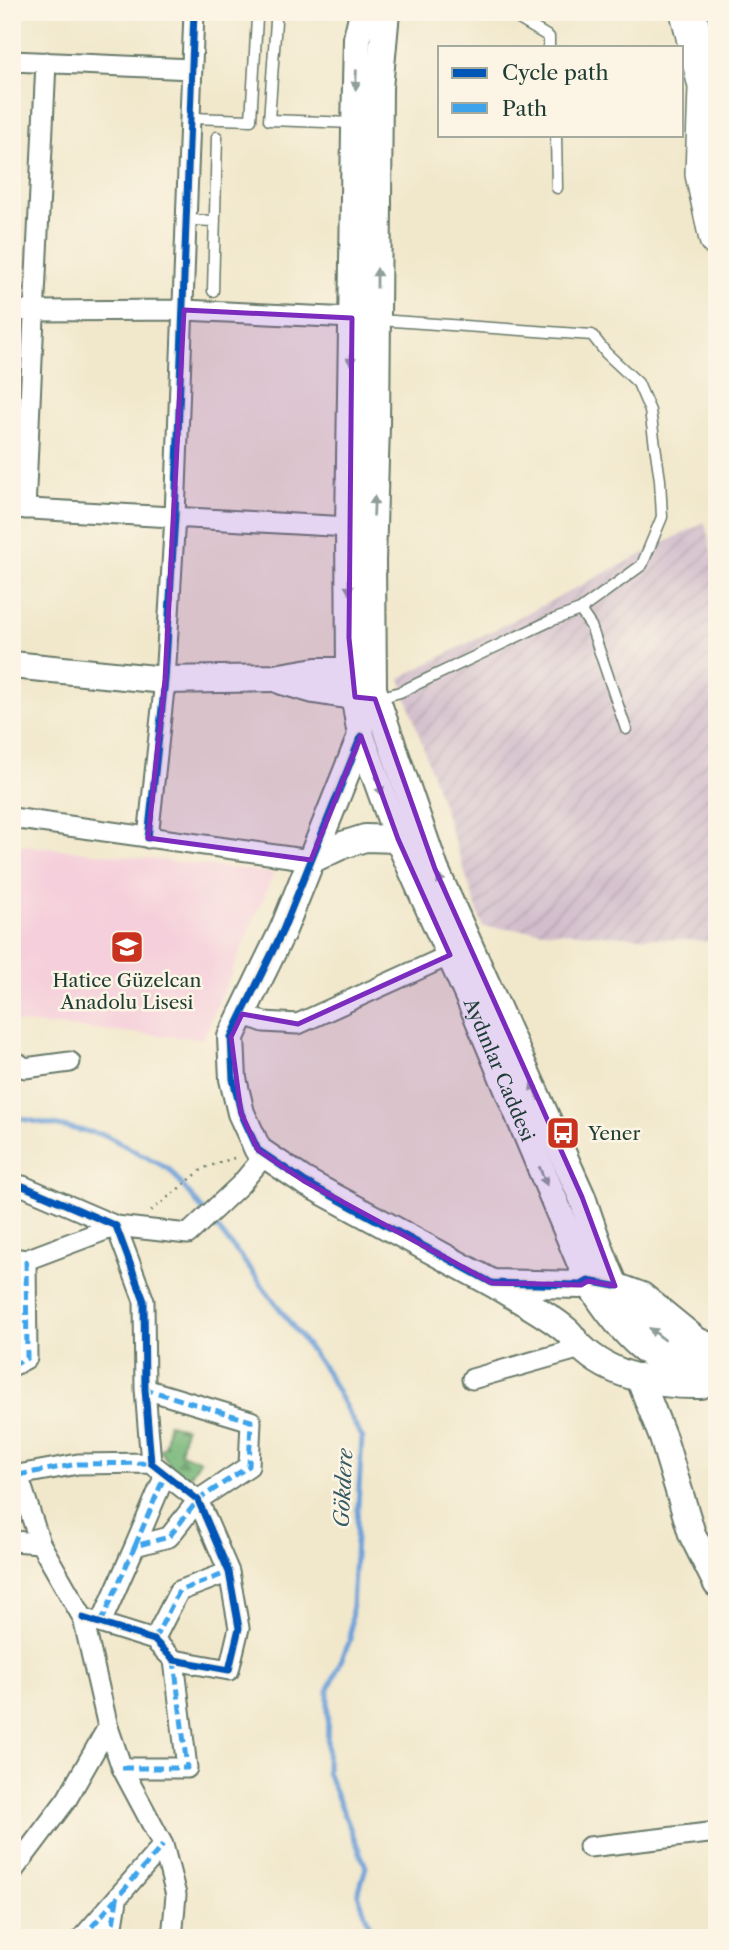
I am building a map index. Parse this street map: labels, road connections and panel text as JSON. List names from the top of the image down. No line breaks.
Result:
{"streets":{"main road":["Aydınlar Caddesi"]},"water":["Gökdere"],"places":{"school or university":["Hatice Güzelcan Anadolu Lisesi"],"bus stop":["Yener"]},"legend":["Cycle path","Path"]}
